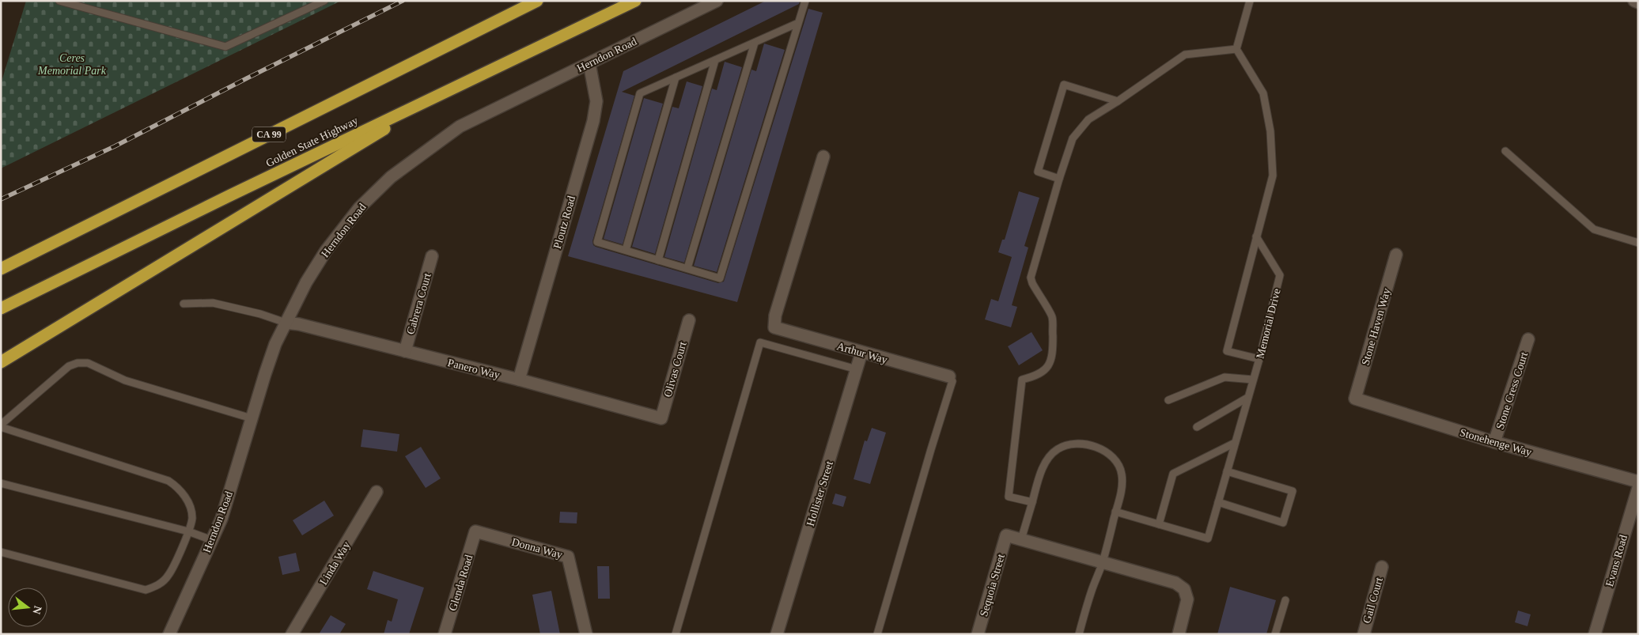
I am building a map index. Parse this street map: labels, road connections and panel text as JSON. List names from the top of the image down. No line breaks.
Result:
{"streets":{"highway":["CA 99","Golden State Highway"],"street":["Herndon Road","Ploutz Road","Cabrera Court","Stone Haven Way","Arthur Way","Panero Way","Olivas Court","Stone Cress Court","Stonehenge Way","Hollister Street","Donna Way","Evans Road","Linda Way","Glenda Road","Sequoia Street","Gail Court"],"lane":["Memorial Drive"]},"crossings":[["Herndon Road","Ploutz Road"],["Herndon Road","Panero Way"],["Ploutz Road","Panero Way"],["Cabrera Court","Panero Way"],["Stone Haven Way","Stonehenge Way"],["Arthur Way","Hollister Street"],["Panero Way","Olivas Court"],["Stone Cress Court","Stonehenge Way"],["Donna Way","Glenda Road"]],"parks":["Ceres Memorial Park"],"north":"right"}
